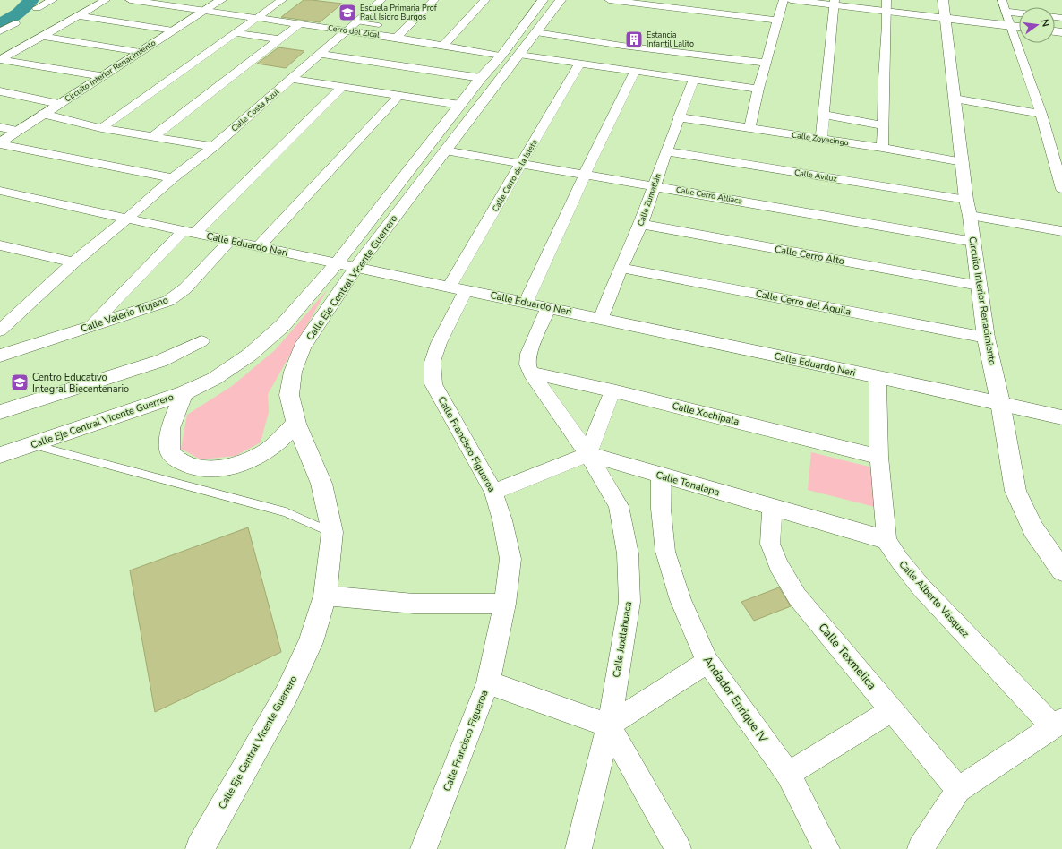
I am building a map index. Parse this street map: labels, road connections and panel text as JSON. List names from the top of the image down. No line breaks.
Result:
{"streets":{"main road":["Circuito Interior Renacimiento","Calle Eje Central Vicente Guerrero"],"street":["Cerro del Zical","Calle Costa Azul","Calle Zoyacingo","Calle Cerro de la Isleta","Calle Aviluz","Calle Cerro Atliaca","Calle Zumatlán","Calle Eduardo Neri","Calle Cerro Alto","Calle Cerro del Águila","Calle Valerio Trujano","Calle Xochipala","Calle Francisco Figueroa","Calle Tonalapa","Calle Alberto Vásquez","Calle Juxtlahuaca","Calle Texmelica","Andador Enrique IV"]},"crossings":[["Cerro del Zical","Circuito Interior Renacimiento"],["Cerro del Zical","Calle Costa Azul"],["Cerro del Zical","Calle Cerro de la Isleta"],["Cerro del Zical","Calle Zumatlán"],["Cerro del Zical","Calle Eje Central Vicente Guerrero"],["Circuito Interior Renacimiento","Calle Zoyacingo"],["Circuito Interior Renacimiento","Calle Aviluz"],["Circuito Interior Renacimiento","Calle Cerro Atliaca"],["Circuito Interior Renacimiento","Calle Eduardo Neri"],["Circuito Interior Renacimiento","Calle Cerro Alto"],["Circuito Interior Renacimiento","Calle Cerro del Águila"],["Calle Costa Azul","Calle Eduardo Neri"],["Calle Zoyacingo","Calle Zumatlán"],["Calle Cerro de la Isleta","Calle Cerro Atliaca"],["Calle Cerro de la Isleta","Calle Eduardo Neri"],["Calle Cerro de la Isleta","Calle Francisco Figueroa"],["Calle Aviluz","Calle Zumatlán"],["Calle Cerro Atliaca","Calle Zumatlán"],["Calle Cerro Atliaca","Calle Eje Central Vicente Guerrero"],["Calle Zumatlán","Calle Eduardo Neri"],["Calle Zumatlán","Calle Cerro Alto"],["Calle Zumatlán","Calle Cerro del Águila"],["Calle Eduardo Neri","Calle Eje Central Vicente Guerrero"],["Calle Eduardo Neri","Calle Valerio Trujano"],["Calle Eduardo Neri","Calle Francisco Figueroa"],["Calle Eduardo Neri","Calle Alberto Vásquez"],["Calle Eduardo Neri","Calle Juxtlahuaca"],["Calle Xochipala","Calle Alberto Vásquez"],["Calle Xochipala","Calle Juxtlahuaca"],["Calle Tonalapa","Calle Alberto Vásquez"],["Calle Tonalapa","Calle Juxtlahuaca"],["Calle Tonalapa","Calle Texmelica"],["Calle Tonalapa","Andador Enrique IV"]],"places":{"school or university":["Escuela Primaria Prof Raul Isidro Burgos","Centro Educativo Integral Biecentenario"],"building":["Estancia Infantil Lalito"]},"north":"right"}
